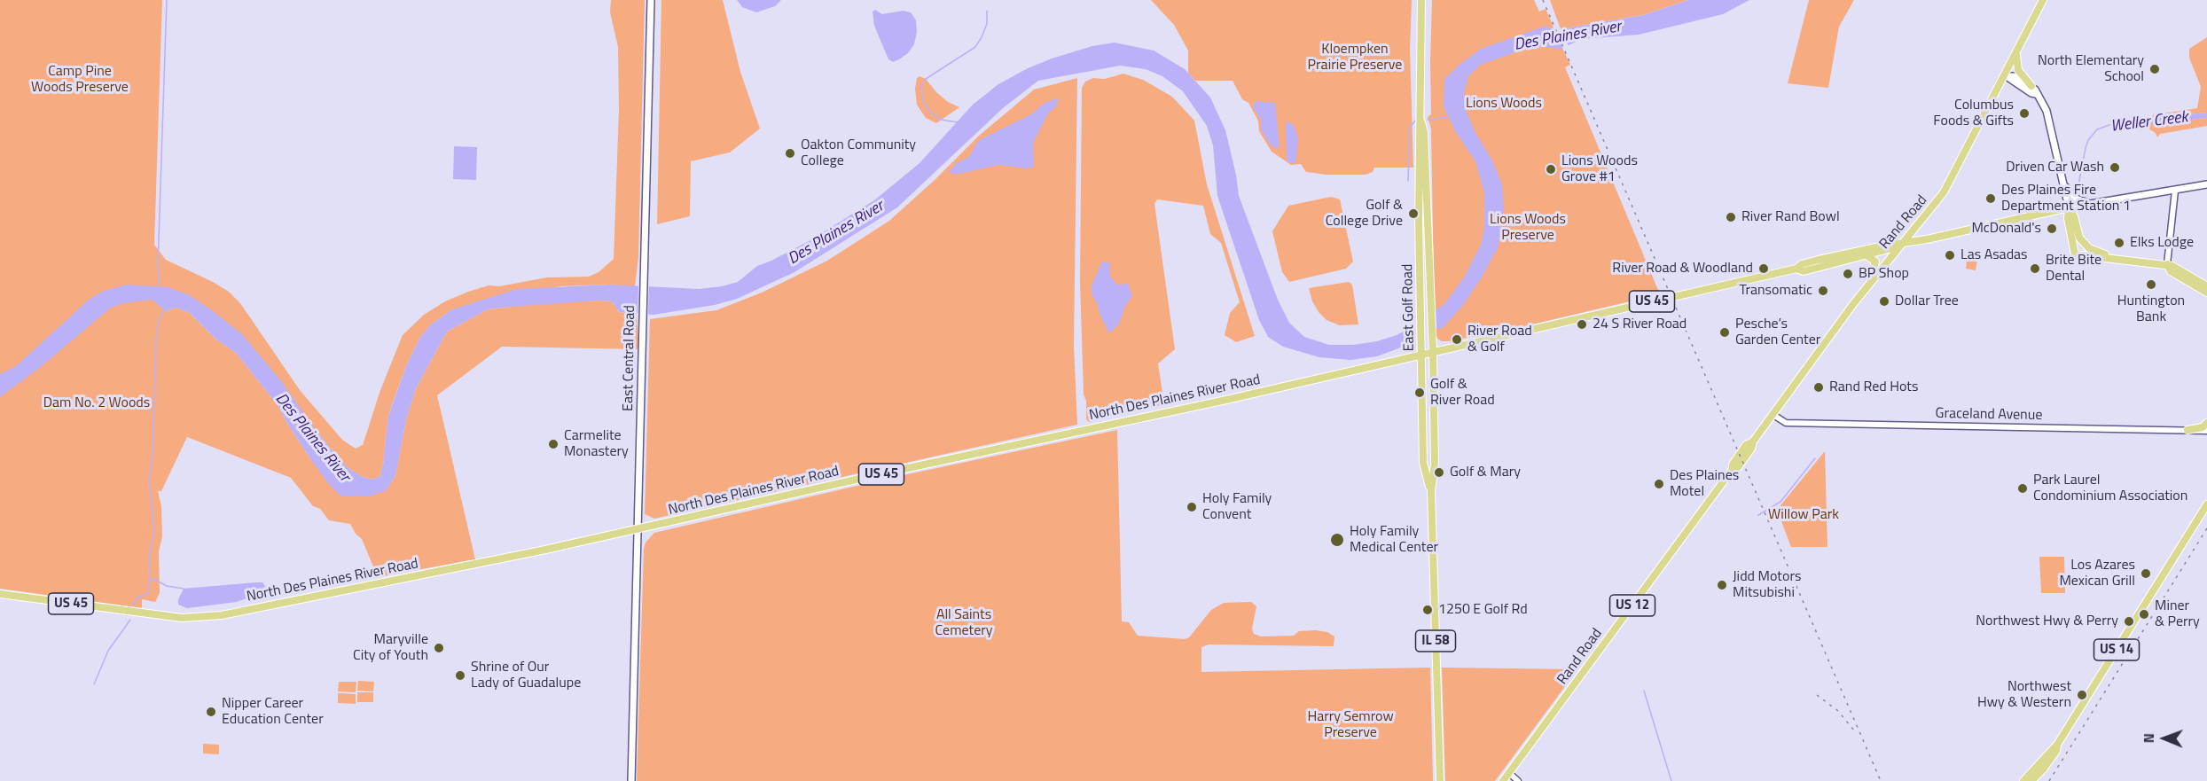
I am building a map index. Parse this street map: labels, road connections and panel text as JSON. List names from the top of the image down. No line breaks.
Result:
{"streets":{"main road":["Rand Road","US 45","East Golf Road","East Central Road","North Des Plaines River Road","US 12","IL 58","US 14"],"street":["Graceland Avenue"]},"crossings":[["Rand Road","US 45"],["Rand Road","Graceland Avenue"],["US 45","North Des Plaines River Road"],["East Golf Road","North Des Plaines River Road"],["East Central Road","North Des Plaines River Road"]],"water":["Des Plaines River","Weller Creek"],"parks":["Kloempken Prairie Preserve","Camp Pine Woods Preserve","Lions Woods","Lions Woods Preserve","Dam No. 2 Woods","Willow Park","All Saints Cemetery","Harry Semrow Preserve"],"places":["North Elementary School","Columbus Foods & Gifts","Oakton Community College","Driven Car Wash","Lions Woods Grove #1","Des Plaines Fire Department Station 1","Golf & College Drive","River Rand Bowl","McDonald's","Elks Lodge","Las Asadas","River Road & Woodland","Brite Bite Dental","BP Shop","Huntington Bank","Transomatic","Dollar Tree","24 S River Road","Pesche’s Garden Center","River Road & Golf","Rand Red Hots","Golf & River Road","Carmelite Monastery","Golf & Mary","Des Plaines Motel","Park Laurel Condominium Association","Holy Family Convent","Holy Family Medical Center","Los Azares Mexican Grill","Jidd Motors Mitsubishi","1250 E Golf Rd","Miner & Perry","Northwest Hwy & Perry","Maryville City of Youth","Shrine of Our Lady of Guadalupe","Northwest Hwy & Western","Nipper Career Education Center"],"north":"left"}
